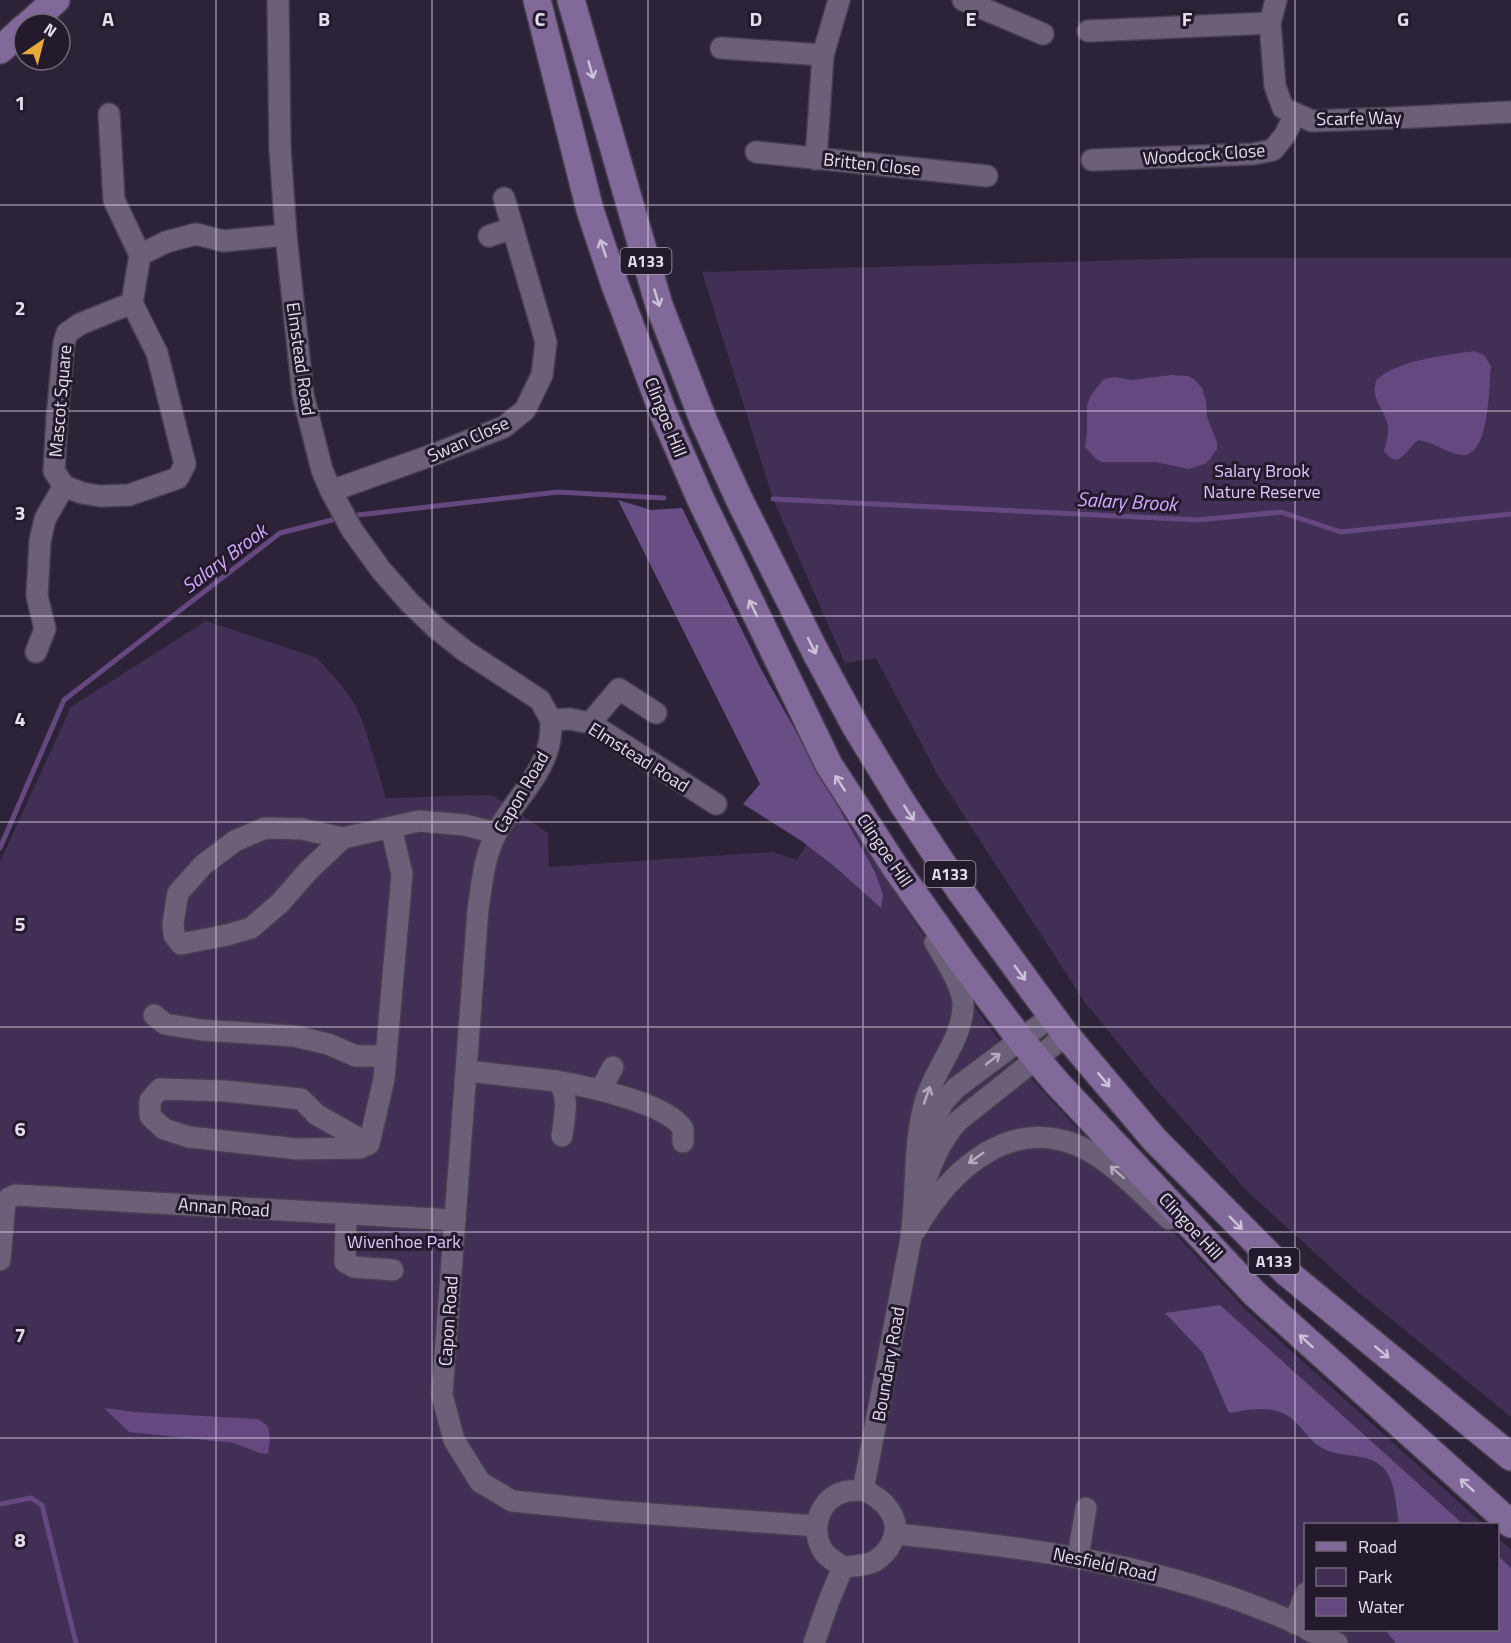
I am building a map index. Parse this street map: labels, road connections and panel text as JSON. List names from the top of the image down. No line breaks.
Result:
{"streets":{"main road":["A133","Clingoe Hill"],"street":["Scarfe Way","Woodcock Close","Britten Close","Elmstead Road","Mascot Square","Swan Close","Capon Road","Annan Road","Boundary Road","Nesfield Road"]},"crossings":[["Scarfe Way","Woodcock Close"],["Elmstead Road","Swan Close"],["Elmstead Road","Capon Road"],["Clingoe Hill","Boundary Road"],["Capon Road","Annan Road"],["Capon Road","Boundary Road"],["Capon Road","Nesfield Road"],["Boundary Road","Nesfield Road"]],"water":["Salary Brook"],"parks":["Salary Brook Nature Reserve","Wivenhoe Park"],"legend":["Road","Park","Water"],"north":"top right","grid":{"columns":["A","B","C","D","E","F","G"],"rows":["1","2","3","4","5","6","7","8"]}}
